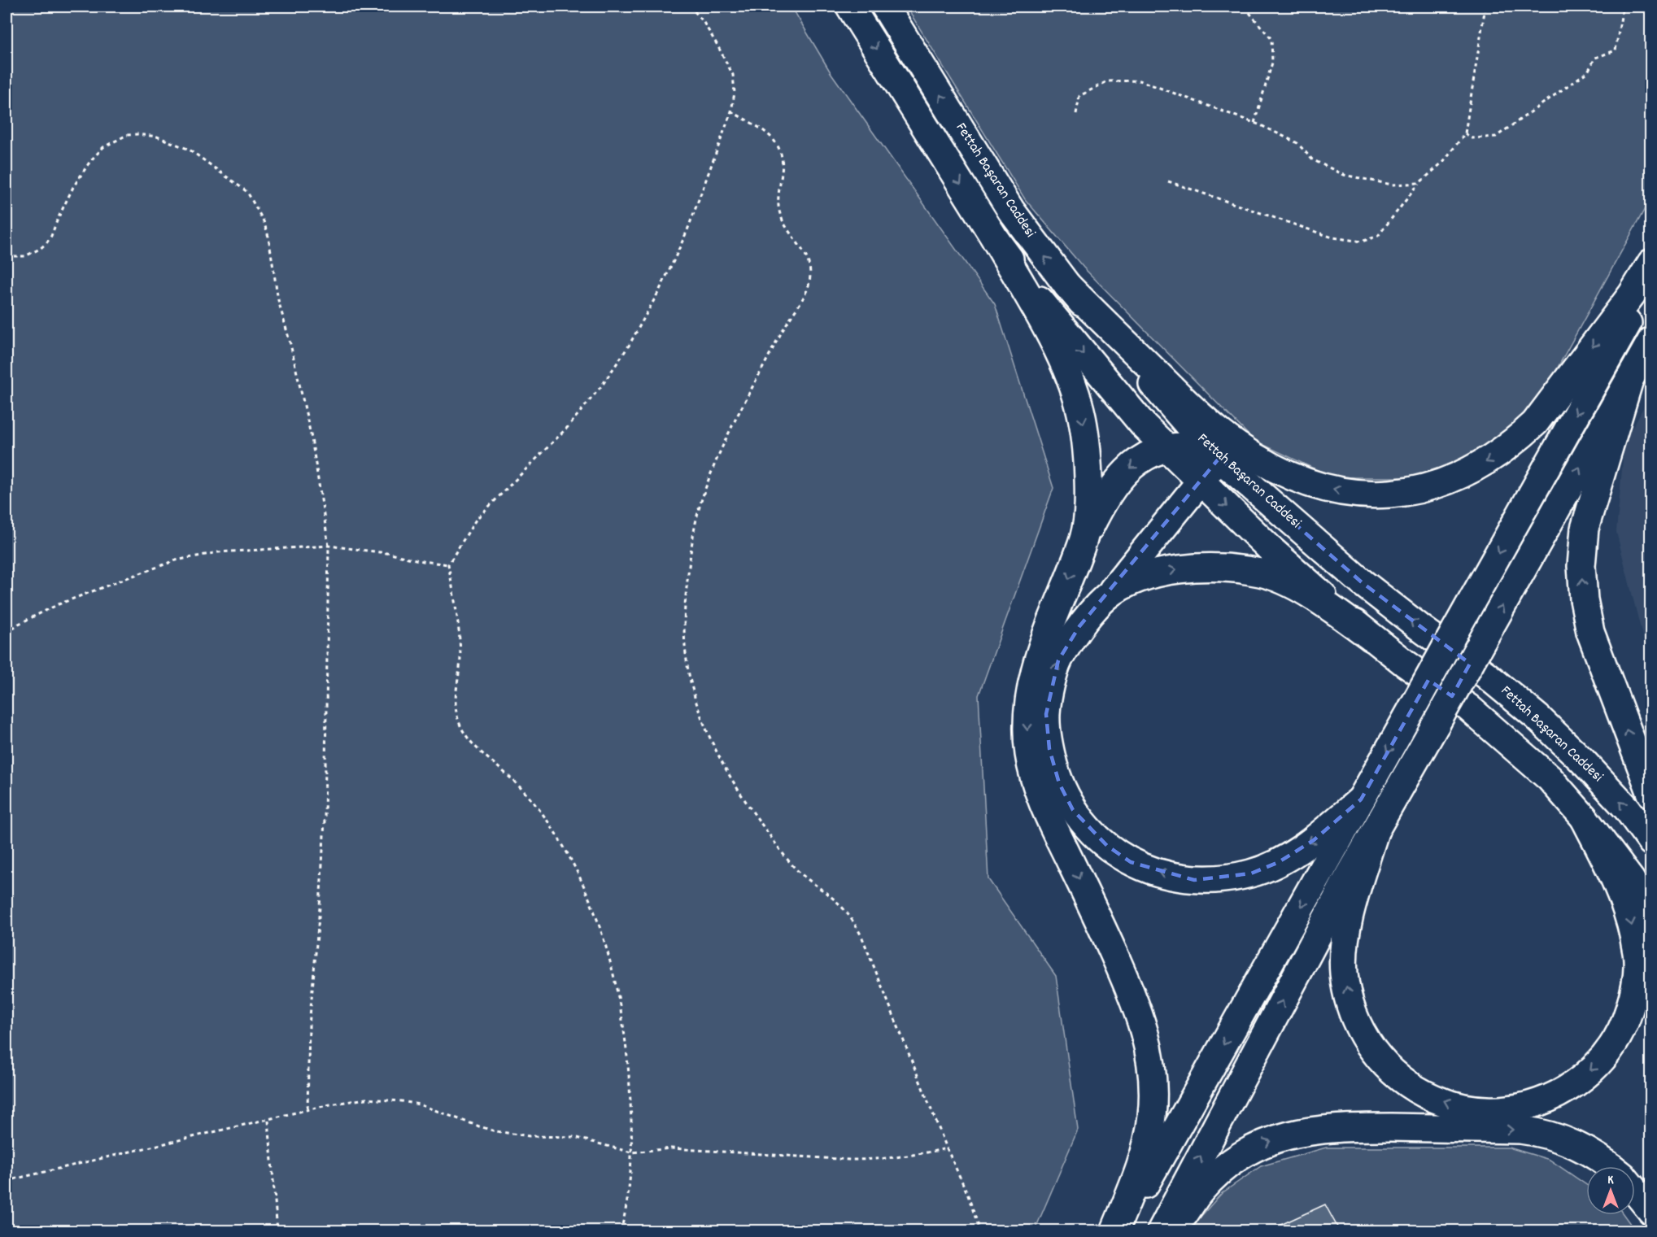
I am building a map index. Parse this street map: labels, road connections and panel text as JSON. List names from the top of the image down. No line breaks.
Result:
{"streets":{"main road":["Fettah Başaran Caddesi"]},"north":"top"}
